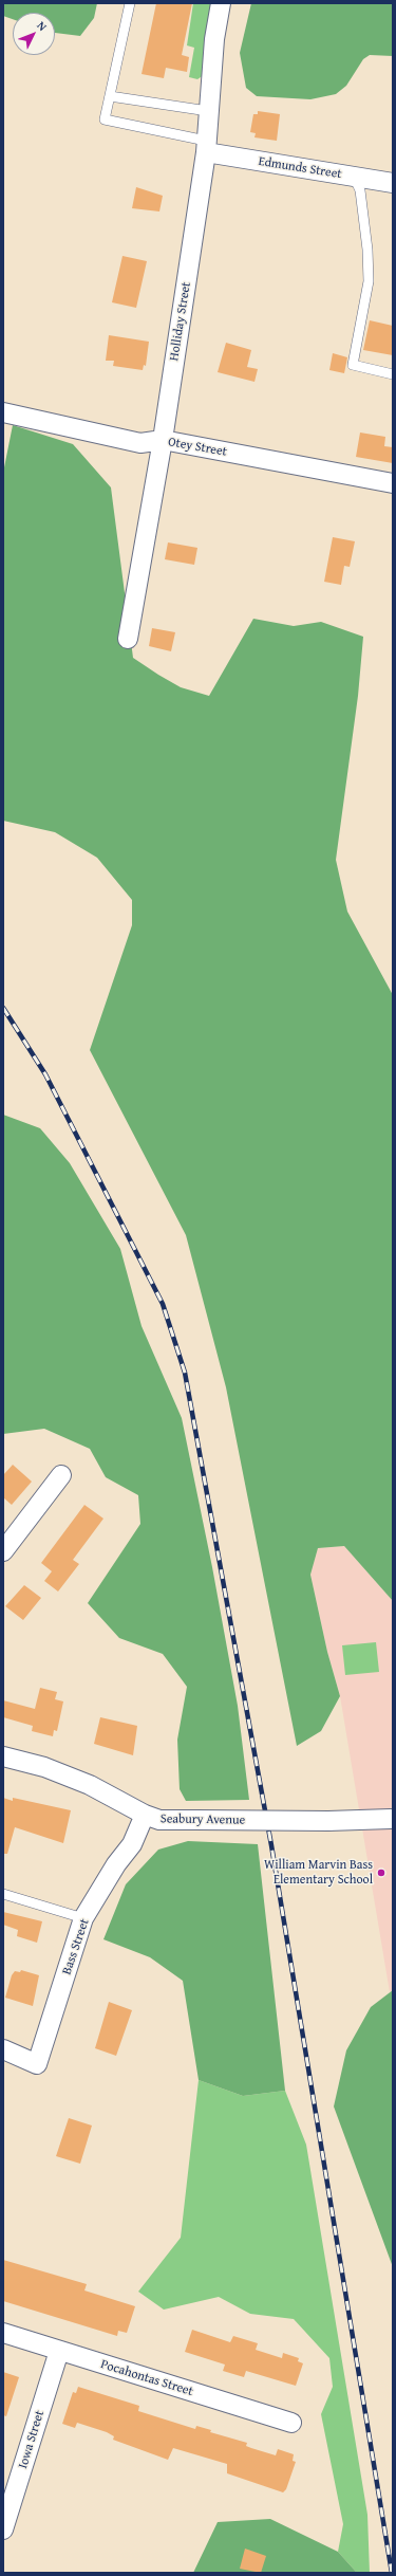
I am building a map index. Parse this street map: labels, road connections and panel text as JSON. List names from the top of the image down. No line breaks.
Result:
{"streets":{"street":["Edmunds Street","Holliday Street","Otey Street","Seabury Avenue","Bass Street","Pocahontas Street","Iowa Street"]},"crossings":[["Edmunds Street","Holliday Street"],["Holliday Street","Otey Street"],["Seabury Avenue","Bass Street"],["Pocahontas Street","Iowa Street"]],"places":["William Marvin Bass Elementary School"],"north":"top right"}
